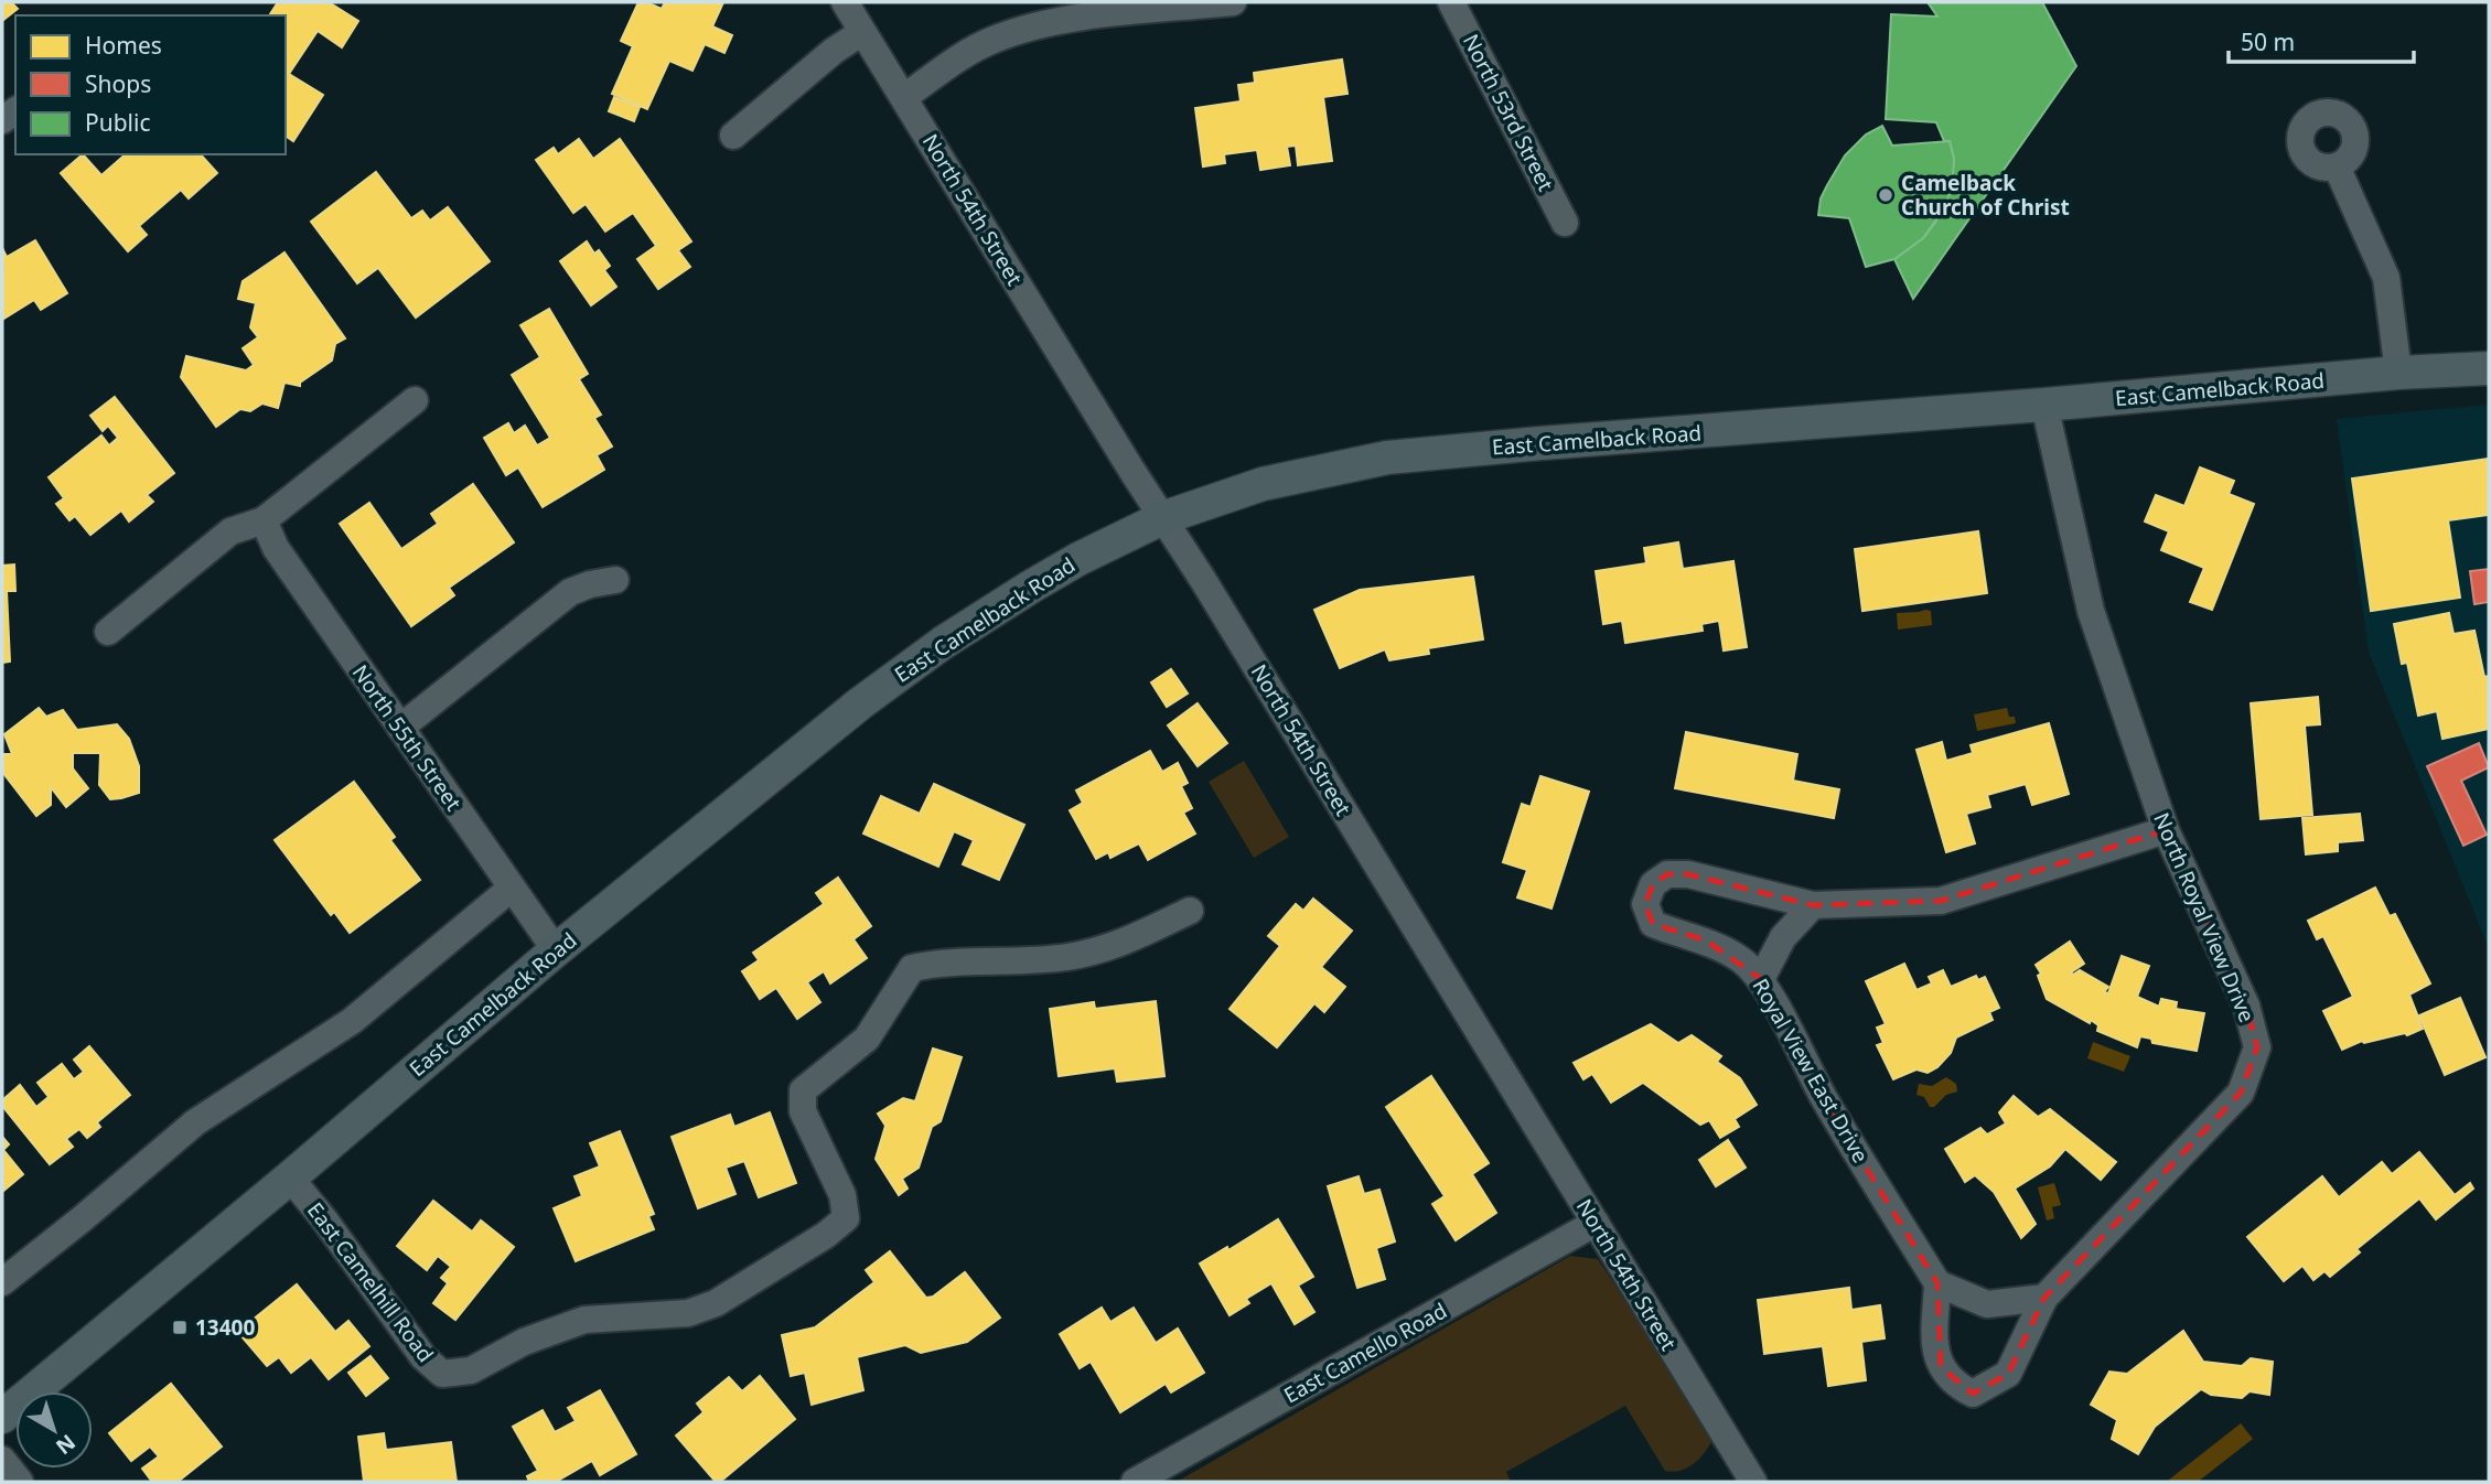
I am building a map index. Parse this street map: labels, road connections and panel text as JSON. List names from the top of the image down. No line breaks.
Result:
{"streets":{"main road":["East Camelback Road"],"street":["North 53rd Street","North 54th Street","North 55th Street","North Royal View Drive","Royal View East Drive","East Camelhill Road","East Camello Road"]},"crossings":[["North 54th Street","East Camelback Road"],["North 54th Street","East Camello Road"],["East Camelback Road","North 55th Street"],["East Camelback Road","North Royal View Drive"],["East Camelback Road","East Camelhill Road"],["North Royal View Drive","Royal View East Drive"]],"places":{"other":["Camelback Church of Christ"],"transit":["13400"]},"legend":["Homes","Shops","Public"],"scale_bar":"50 m","north":"bottom right"}
